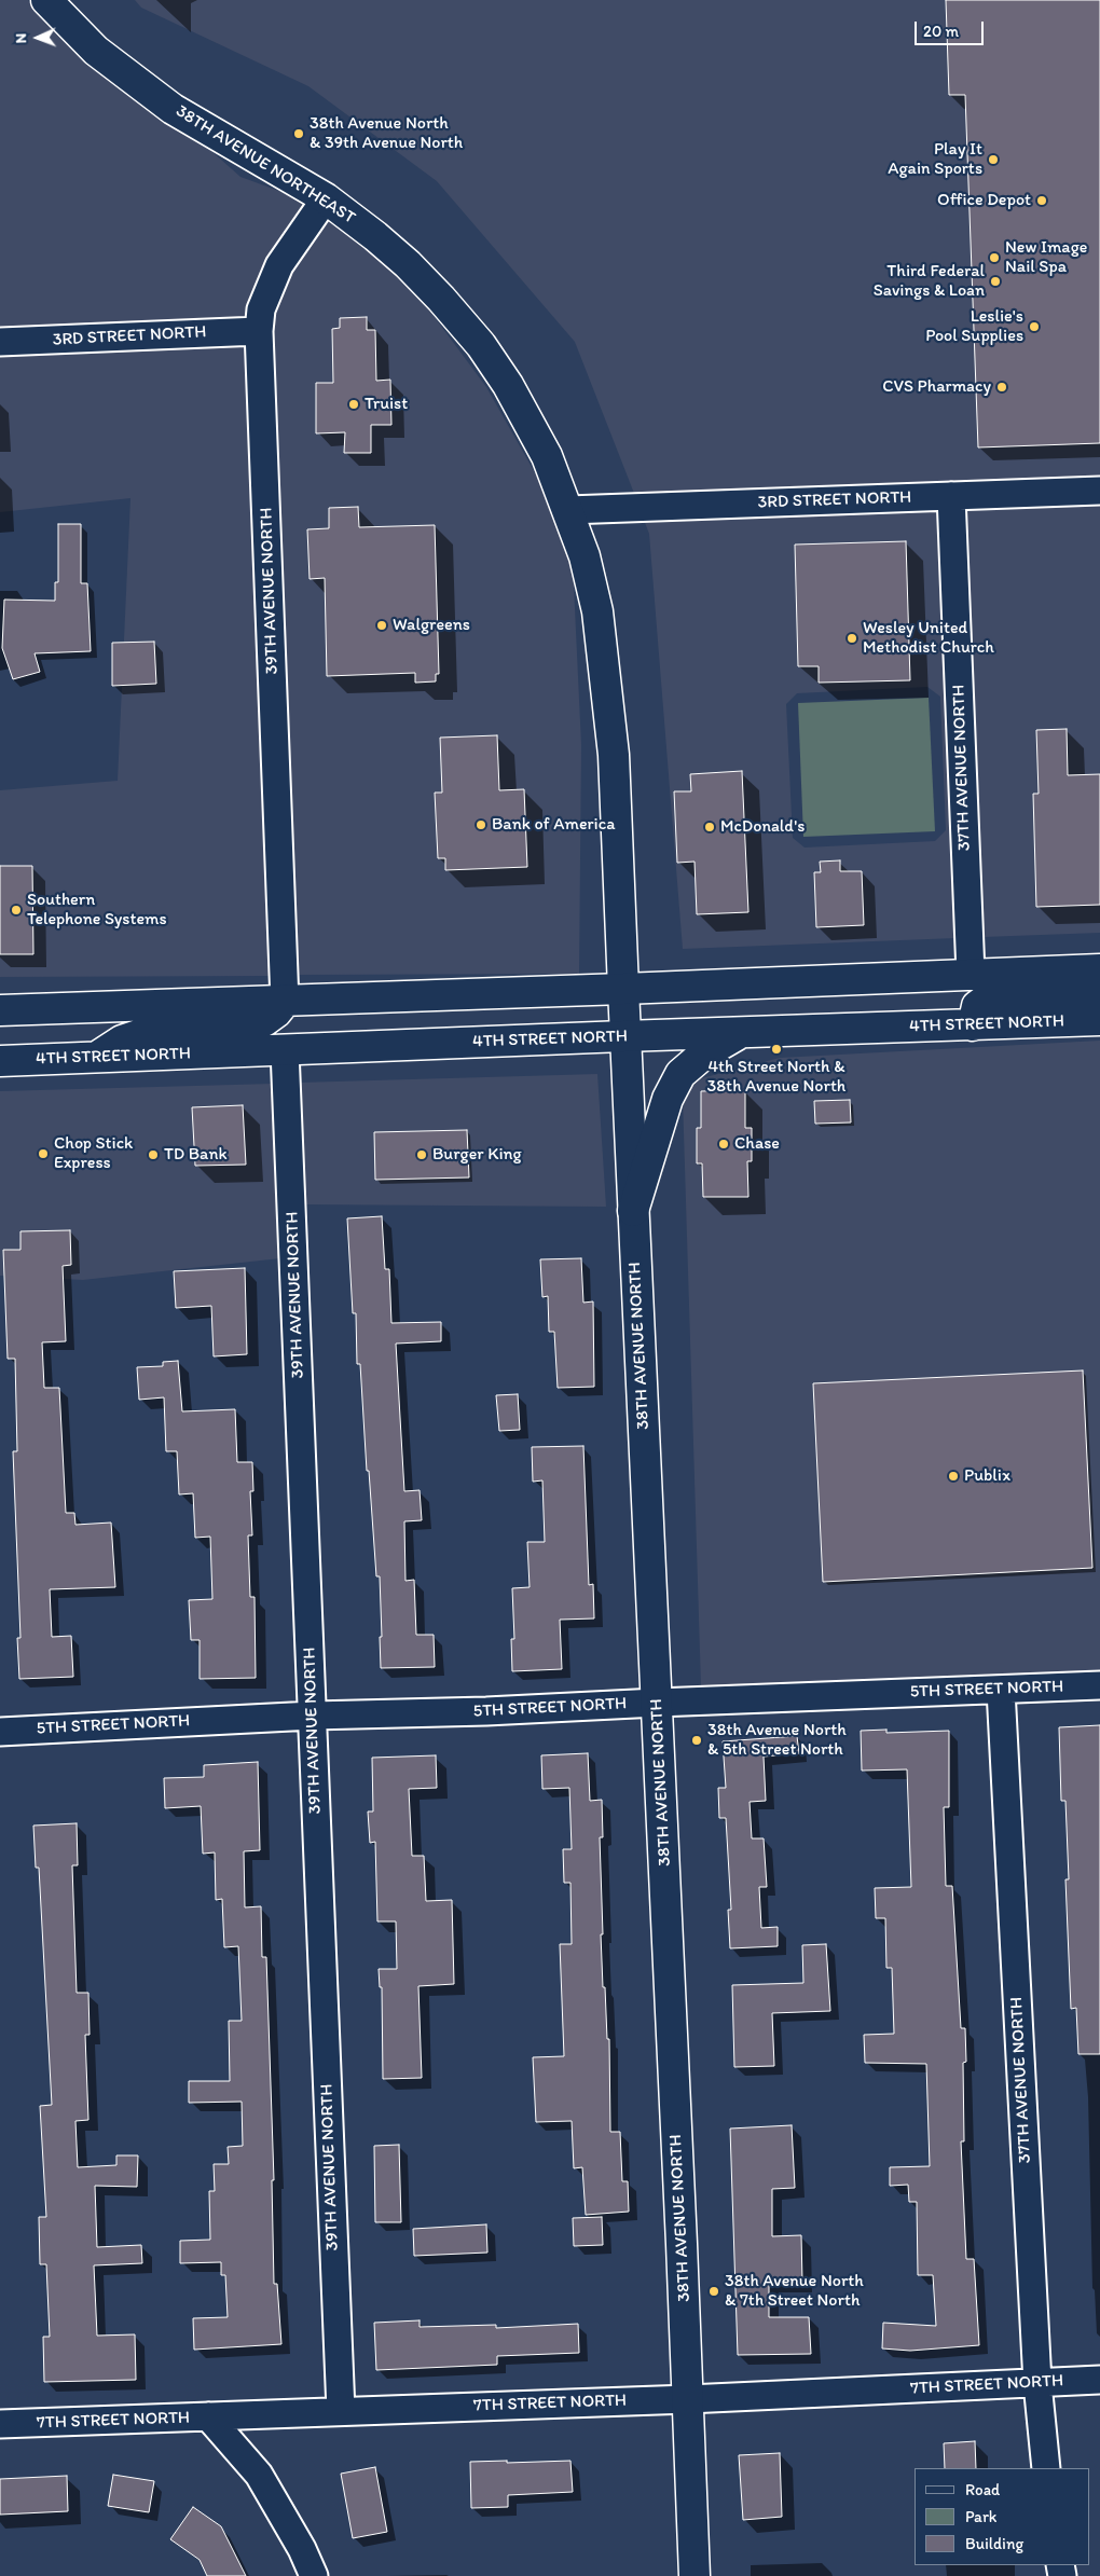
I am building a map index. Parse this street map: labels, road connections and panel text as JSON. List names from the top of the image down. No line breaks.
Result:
{"streets":{"main road":["38TH AVENUE NORTHEAST","4TH STREET NORTH","38TH AVENUE NORTH"],"street":["3RD STREET NORTH","39TH AVENUE NORTH","37TH AVENUE NORTH","5TH STREET NORTH","7TH STREET NORTH"]},"crossings":[["38TH AVENUE NORTHEAST","3RD STREET NORTH"],["38TH AVENUE NORTHEAST","39TH AVENUE NORTH"],["38TH AVENUE NORTHEAST","38TH AVENUE NORTH"],["3RD STREET NORTH","39TH AVENUE NORTH"],["3RD STREET NORTH","37TH AVENUE NORTH"],["39TH AVENUE NORTH","4TH STREET NORTH"],["39TH AVENUE NORTH","5TH STREET NORTH"],["39TH AVENUE NORTH","7TH STREET NORTH"],["37TH AVENUE NORTH","5TH STREET NORTH"],["37TH AVENUE NORTH","7TH STREET NORTH"],["4TH STREET NORTH","38TH AVENUE NORTH"],["38TH AVENUE NORTH","5TH STREET NORTH"],["38TH AVENUE NORTH","7TH STREET NORTH"]],"places":["38th Avenue North & 39th Avenue North","Play It Again Sports","Office Depot","New Image Nail Spa","Third Federal Savings & Loan","Leslie's Pool Supplies","CVS Pharmacy","Truist","Walgreens","Wesley United Methodist Church","Bank of America","McDonald's","Southern Telephone Systems","4th Street North & 38th Avenue North","Chase","Chop Stick Express","TD Bank","Burger King","Publix","38th Avenue North & 5th Street North","38th Avenue North & 7th Street North"],"legend":["Road","Park","Building"],"scale_bar":"20 m","north":"left"}
